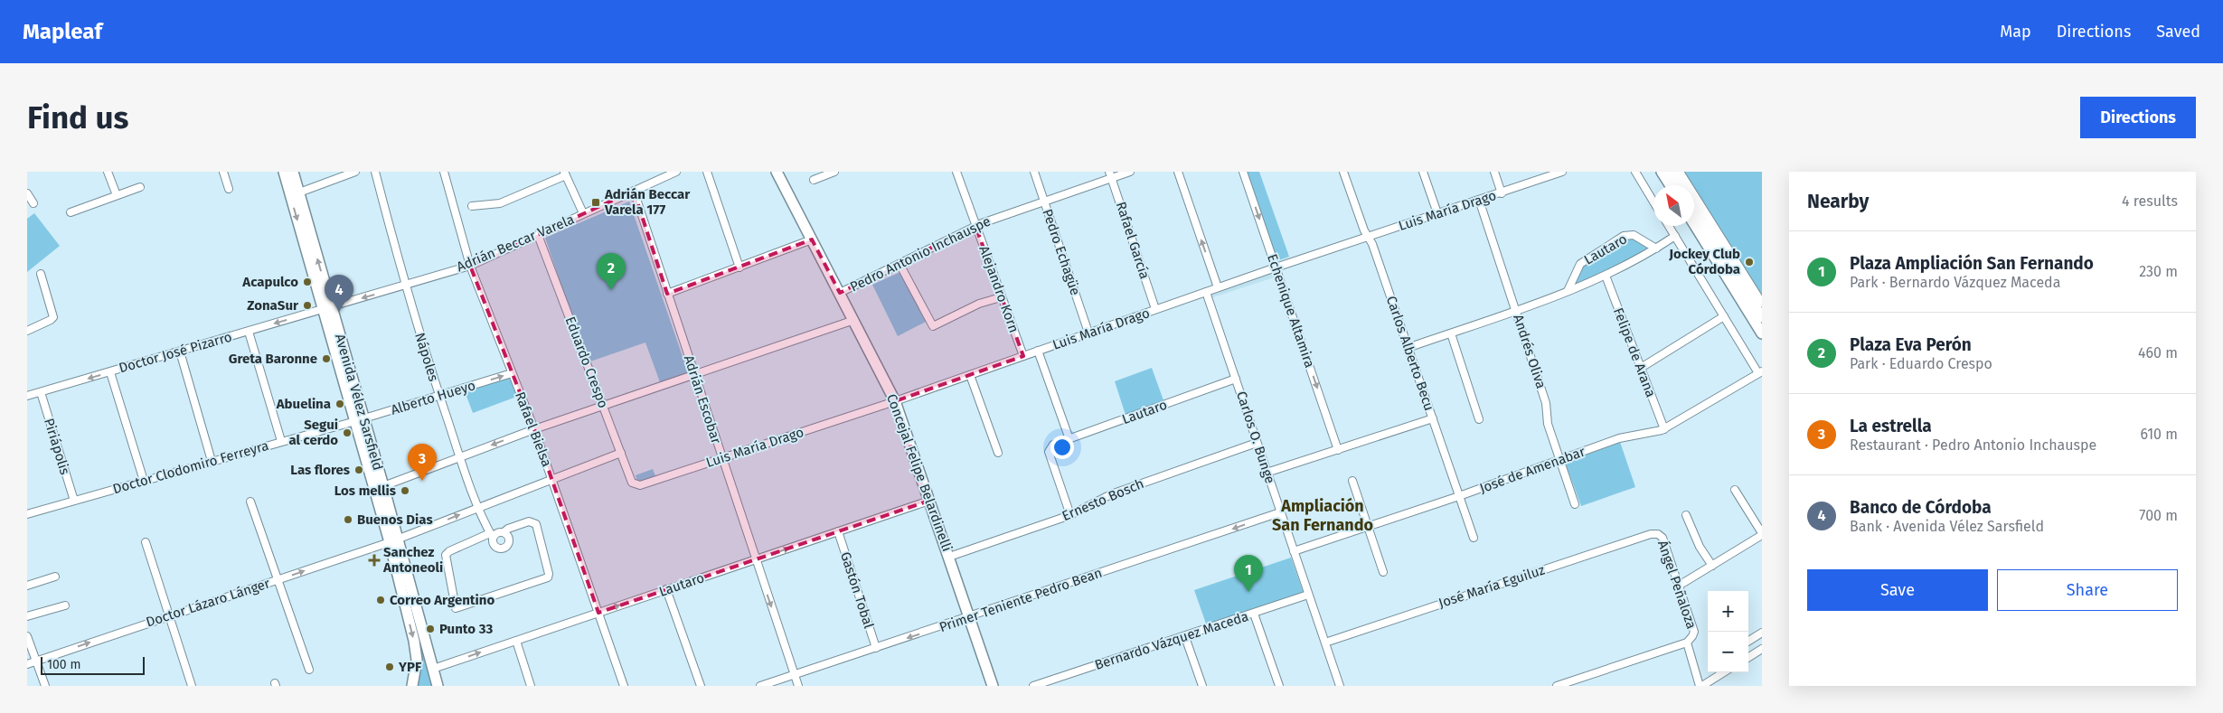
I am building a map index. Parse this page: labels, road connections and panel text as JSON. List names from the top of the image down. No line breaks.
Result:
{"streets":{"main road":["Avenida Vélez Sarsfield","Concejal Felipe Belardinelli"],"street":["Luis María Drago","Rafael García","Adrián Beccar Varela","Lautaro","Pedro Echagüe","Pedro Antonio Inchauspe","Alejandro Korn","Echenique Altamira","Andrés Oliva","Doctor José Pizarro","Felipe de Arana","Carlos Alberto Becu","Nápoles","Eduardo Crespo","Alberto Hueyo","Adrián Escobar","Rafael Bielsa","Carlos O. Bunge","Piriápolis","Doctor Clodomiro Ferreyra","José de Amenabar","Ernesto Bosch","Ángel Peñaloza","José María Eguiluz","Gastón Tobal","Primer Teniente Pedro Bean","Doctor Lázaro Lánger","Bernardo Vázquez Maceda"]},"crossings":[["Luis María Drago","Rafael García"],["Luis María Drago","Pedro Echagüe"],["Luis María Drago","Alejandro Korn"],["Luis María Drago","Echenique Altamira"],["Luis María Drago","Andrés Oliva"],["Luis María Drago","Carlos Alberto Becu"],["Luis María Drago","Eduardo Crespo"],["Luis María Drago","Adrián Escobar"],["Luis María Drago","Carlos O. Bunge"],["Luis María Drago","Concejal Felipe Belardinelli"],["Rafael García","Pedro Antonio Inchauspe"],["Adrián Beccar Varela","Doctor José Pizarro"],["Adrián Beccar Varela","Nápoles"],["Adrián Beccar Varela","Eduardo Crespo"],["Adrián Beccar Varela","Adrián Escobar"],["Adrián Beccar Varela","Avenida Vélez Sarsfield"],["Adrián Beccar Varela","Rafael Bielsa"],["Lautaro","Andrés Oliva"],["Lautaro","Felipe de Arana"],["Lautaro","Carlos Alberto Becu"],["Lautaro","Adrián Escobar"],["Lautaro","Avenida Vélez Sarsfield"],["Lautaro","Rafael Bielsa"],["Lautaro","Carlos O. Bunge"],["Lautaro","Concejal Felipe Belardinelli"],["Lautaro","Ernesto Bosch"],["Lautaro","Gastón Tobal"],["Pedro Echagüe","Pedro Antonio Inchauspe"],["Pedro Antonio Inchauspe","Alejandro Korn"],["Pedro Antonio Inchauspe","Concejal Felipe Belardinelli"],["Andrés Oliva","José de Amenabar"],["Doctor José Pizarro","Avenida Vélez Sarsfield"],["Doctor José Pizarro","Piriápolis"],["Felipe de Arana","José de Amenabar"],["Carlos Alberto Becu","José de Amenabar"],["Nápoles","Alberto Hueyo"],["Alberto Hueyo","Avenida Vélez Sarsfield"],["Alberto Hueyo","Rafael Bielsa"],["Alberto Hueyo","Doctor Clodomiro Ferreyra"],["Adrián Escobar","Primer Teniente Pedro Bean"],["Avenida Vélez Sarsfield","Doctor Clodomiro Ferreyra"],["Avenida Vélez Sarsfield","Doctor Lázaro Lánger"],["Carlos O. Bunge","José de Amenabar"],["Carlos O. Bunge","Ernesto Bosch"],["Carlos O. Bunge","José María Eguiluz"],["Carlos O. Bunge","Primer Teniente Pedro Bean"],["Carlos O. Bunge","Bernardo Vázquez Maceda"],["Piriápolis","Doctor Clodomiro Ferreyra"],["Concejal Felipe Belardinelli","Ernesto Bosch"],["Concejal Felipe Belardinelli","Primer Teniente Pedro Bean"],["Ángel Peñaloza","José María Eguiluz"],["Gastón Tobal","Primer Teniente Pedro Bean"]],"one_way":["Echenique Altamira","Doctor José Pizarro","Alberto Hueyo","Primer Teniente Pedro Bean","Doctor Lázaro Lánger"],"districts":["Ampliación San Fernando"],"places":{"transit":["Adrián Beccar Varela 177"],"other":["Jockey Club Córdoba","Acapulco","ZonaSur","Greta Baronne","Abuelina","Segui al cerdo","Las flores","Los mellis","Buenos Dias","Correo Argentino","Punto 33","YPF"],"health":["Sanchez Antoneoli"]},"scale_bar":"100 m","north":"top left","page":{"header":"Mapleaf","nav":["Map","Directions","Saved"],"buttons":["Directions",["Save","Share"]],"title":"Find us","heading":["Nearby","4 results"],"list":[{"mark":"1","name":"Plaza Ampliación San Fernando","note":"Park · Bernardo Vázquez Maceda","value":"230 m"},{"mark":"2","name":"Plaza Eva Perón","note":"Park · Eduardo Crespo","value":"460 m"},{"mark":"3","name":"La estrella","note":"Restaurant · Pedro Antonio Inchauspe","value":"610 m"},{"mark":"4","name":"Banco de Córdoba","note":"Bank · Avenida Vélez Sarsfield","value":"700 m"}],"pins":["2","4","3","1"],"map_buttons":["+","−"],"scale":"100 m"}}
